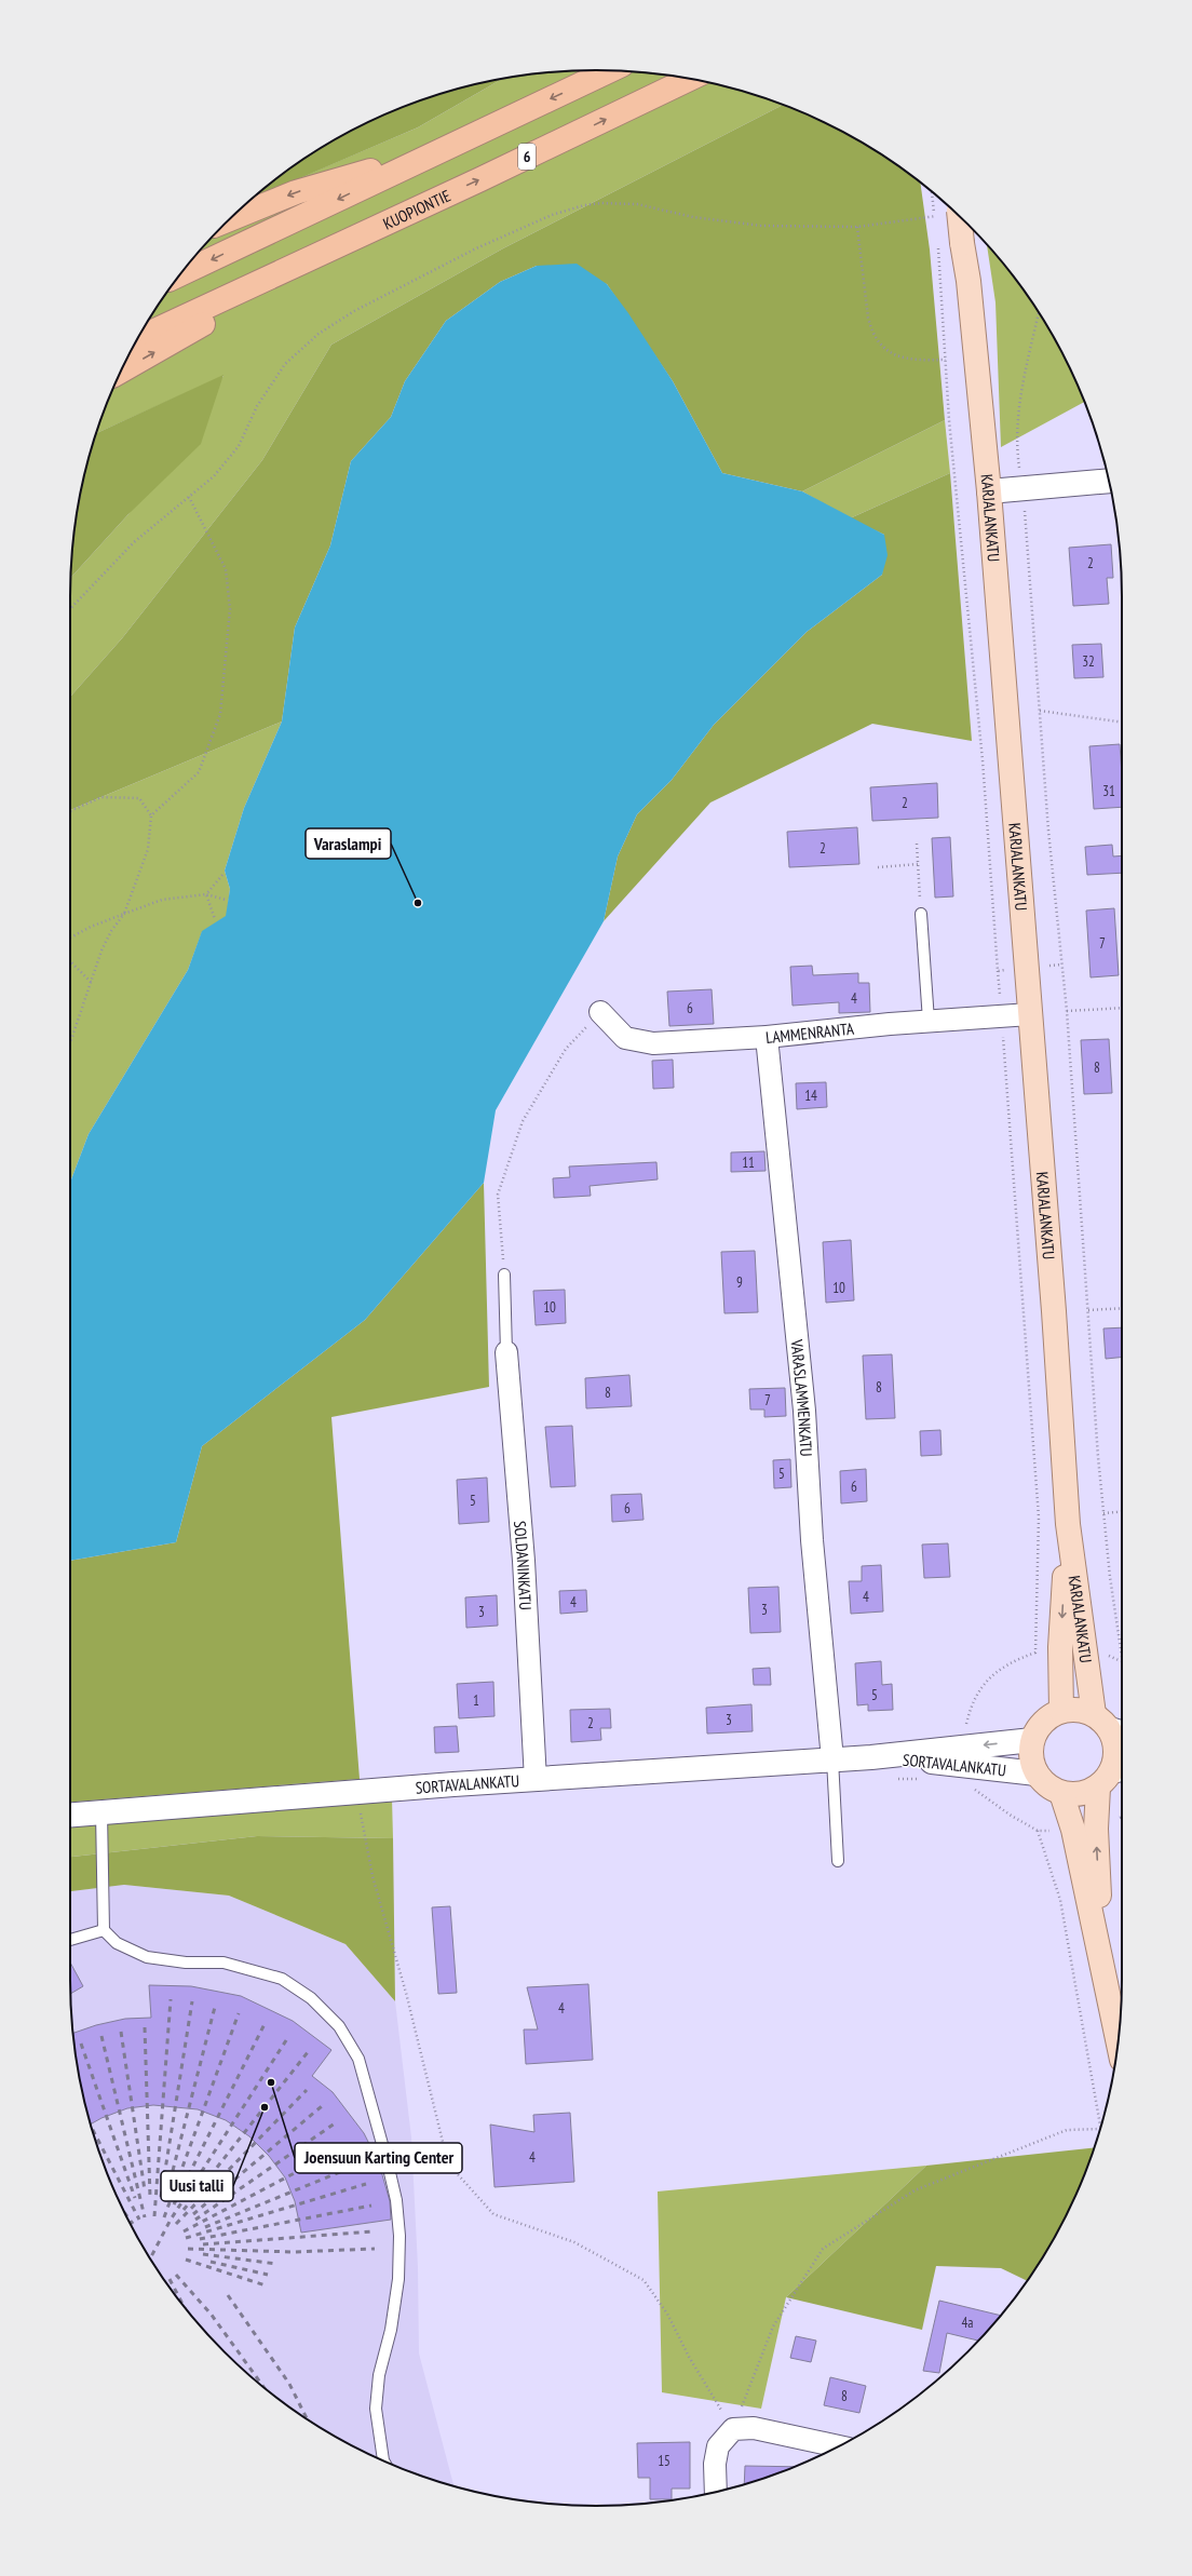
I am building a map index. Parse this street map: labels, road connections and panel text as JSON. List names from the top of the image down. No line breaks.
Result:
{"streets":{"highway":["6","KUOPIONTIE"],"main road":["KARJALANKATU"],"street":["LAMMENRANTA","VARASLAMMENKATU","SOLDANINKATU","SORTAVALANKATU"]},"crossings":[["KARJALANKATU","LAMMENRANTA"],["KARJALANKATU","SORTAVALANKATU"],["LAMMENRANTA","VARASLAMMENKATU"],["VARASLAMMENKATU","SORTAVALANKATU"],["SOLDANINKATU","SORTAVALANKATU"]],"places":["Varaslampi","Joensuun Karting Center","Uusi talli"],"house_numbers":["2","32","31","2","2","7","4","6","8","14","11","9","10","10","8","8","7","5","6","5","6","4","4","3","3","5","1","3","2","4","4","4a","8","15"]}
